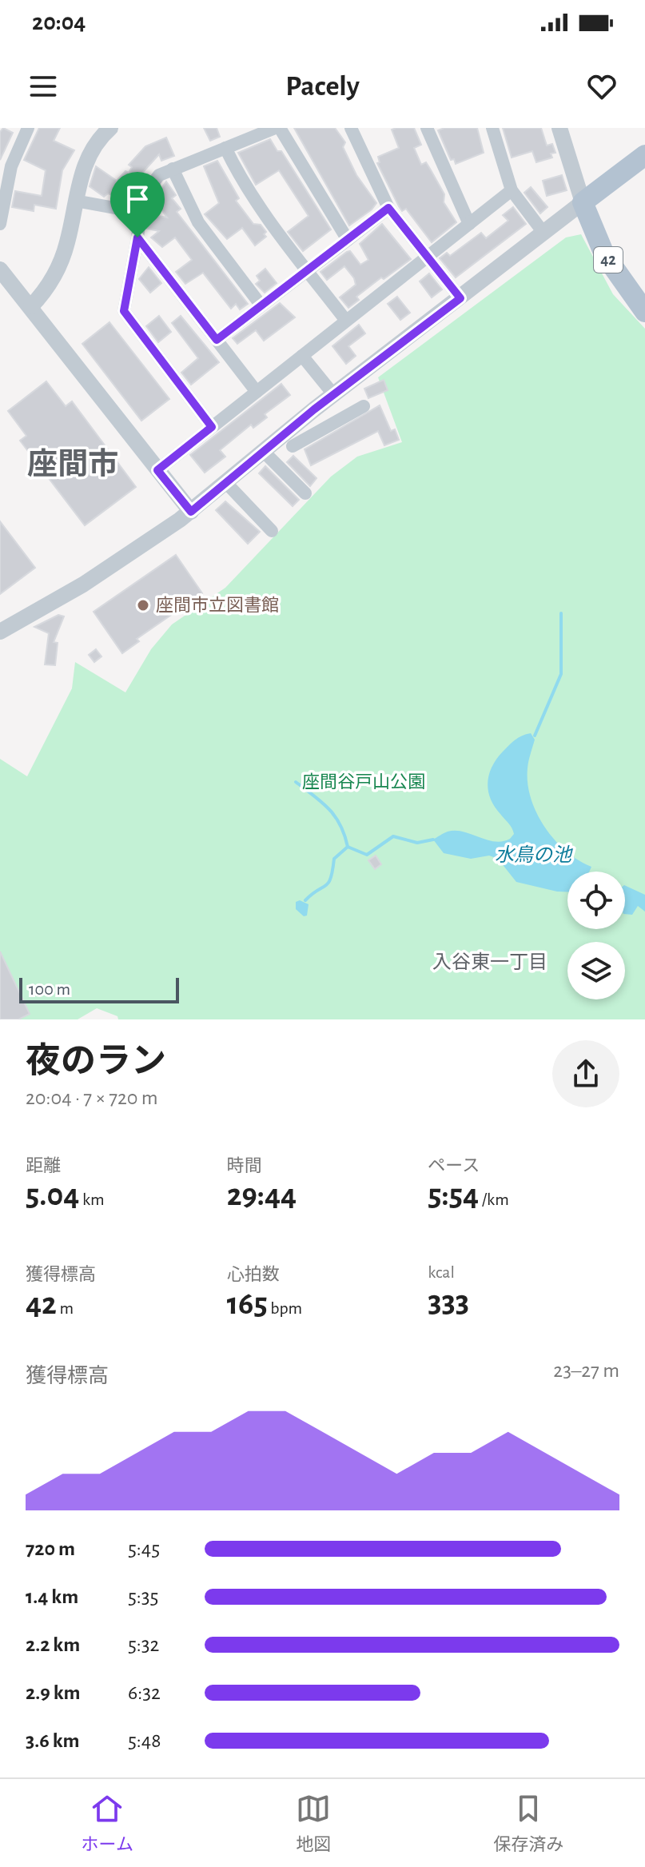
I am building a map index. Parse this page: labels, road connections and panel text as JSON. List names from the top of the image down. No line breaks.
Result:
{"streets":{"main road":["42"]},"districts":["座間市","入谷東一丁目"],"water":["水鳥の池"],"parks":["座間谷戸山公園"],"places":["座間市立図書館"],"scale_bar":"100 m","page":{"status":"20:04","header":"Pacely","scale":"100 m","heading":["夜のラン","20:04 · 7 × 720 m"],"stats":[["距離","5.04 km"],["時間","29:44"],["ペース","5:54 /km"],["獲得標高","42 m"],["心拍数","165 bpm"],["kcal","333"]],"chart":["獲得標高","23–27 m"],"list":[{"name":"720 m","note":"5:45"},{"name":"1.4 km","note":"5:35"},{"name":"2.2 km","note":"5:32"},{"name":"2.9 km","note":"6:32"},{"name":"3.6 km","note":"5:48"}],"tabs":["ホーム","地図","保存済み"]}}
